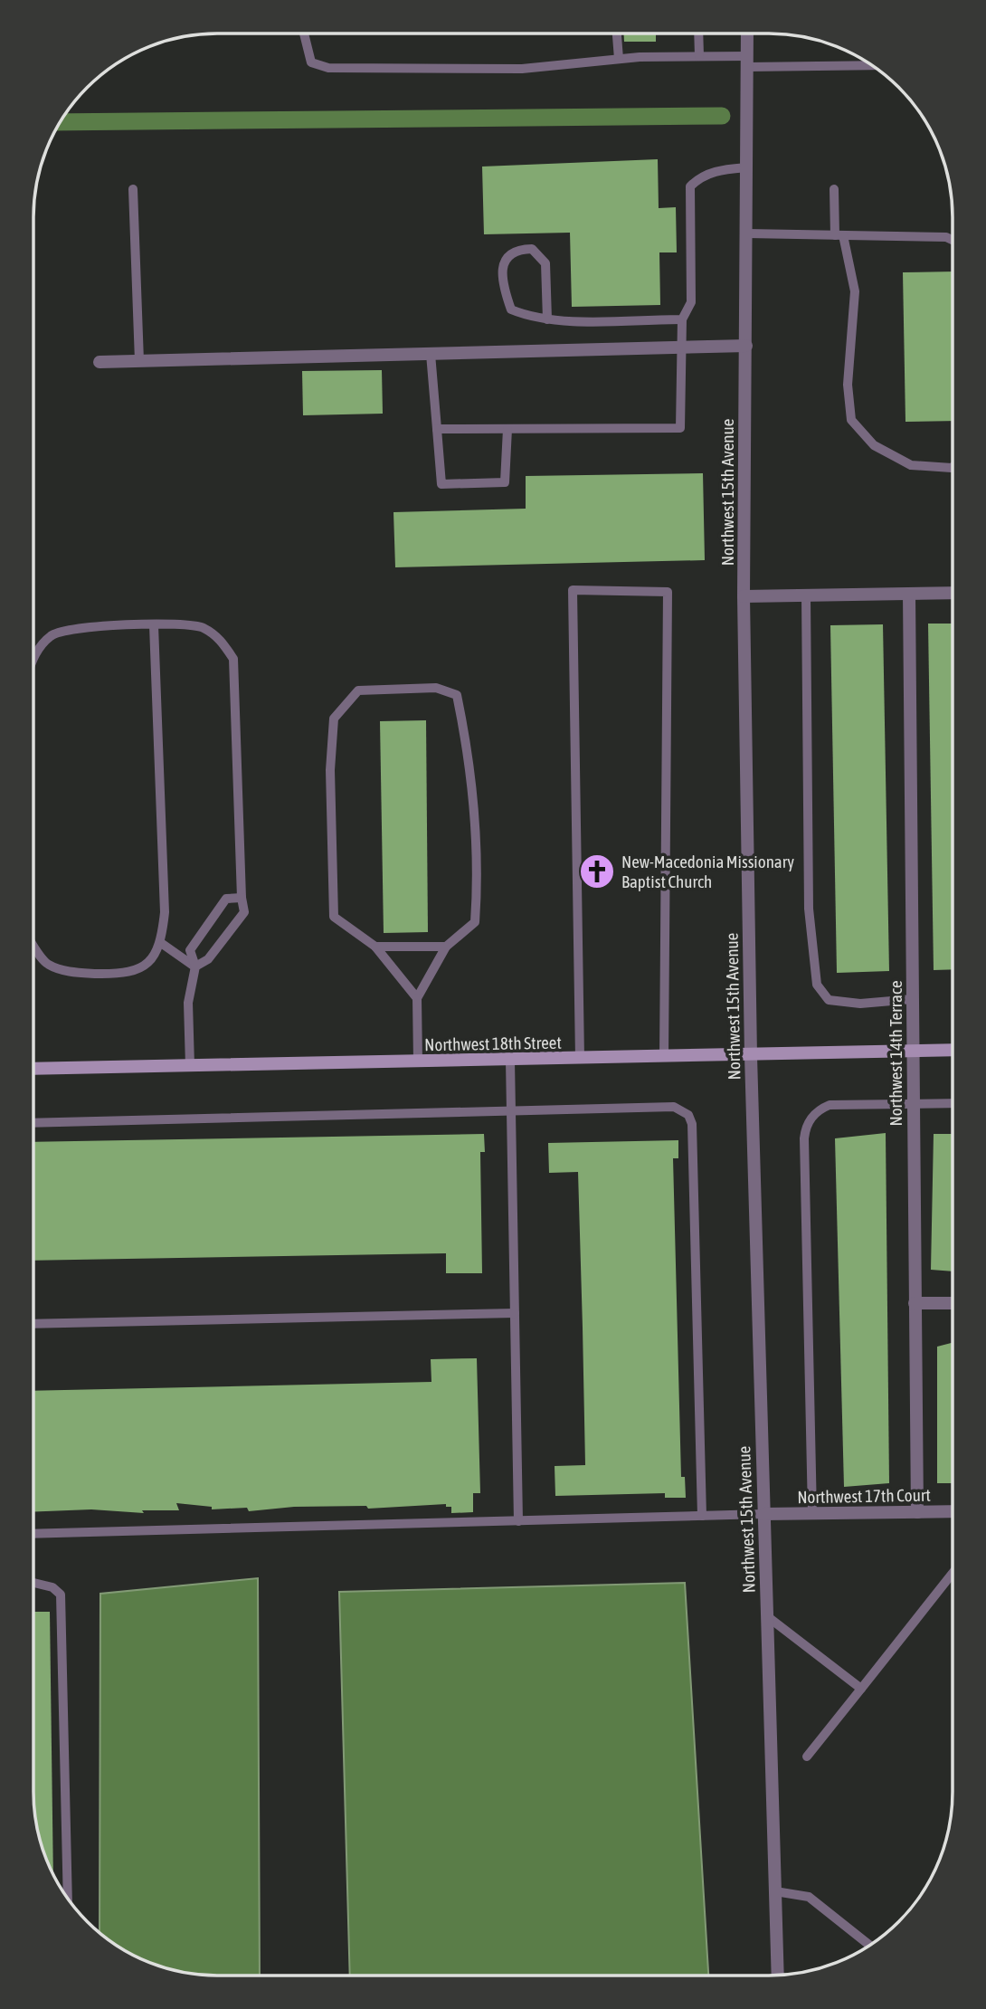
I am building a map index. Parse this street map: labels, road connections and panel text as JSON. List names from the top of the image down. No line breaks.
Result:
{"streets":{"street":["Northwest 15th Avenue","Northwest 18th Street","Northwest 14th Terrace","Northwest 17th Court"]},"crossings":[["Northwest 15th Avenue","Northwest 18th Street"],["Northwest 15th Avenue","Northwest 17th Court"],["Northwest 18th Street","Northwest 14th Terrace"],["Northwest 14th Terrace","Northwest 17th Court"]],"places":{"church":["New-Macedonia Missionary Baptist Church"]}}
